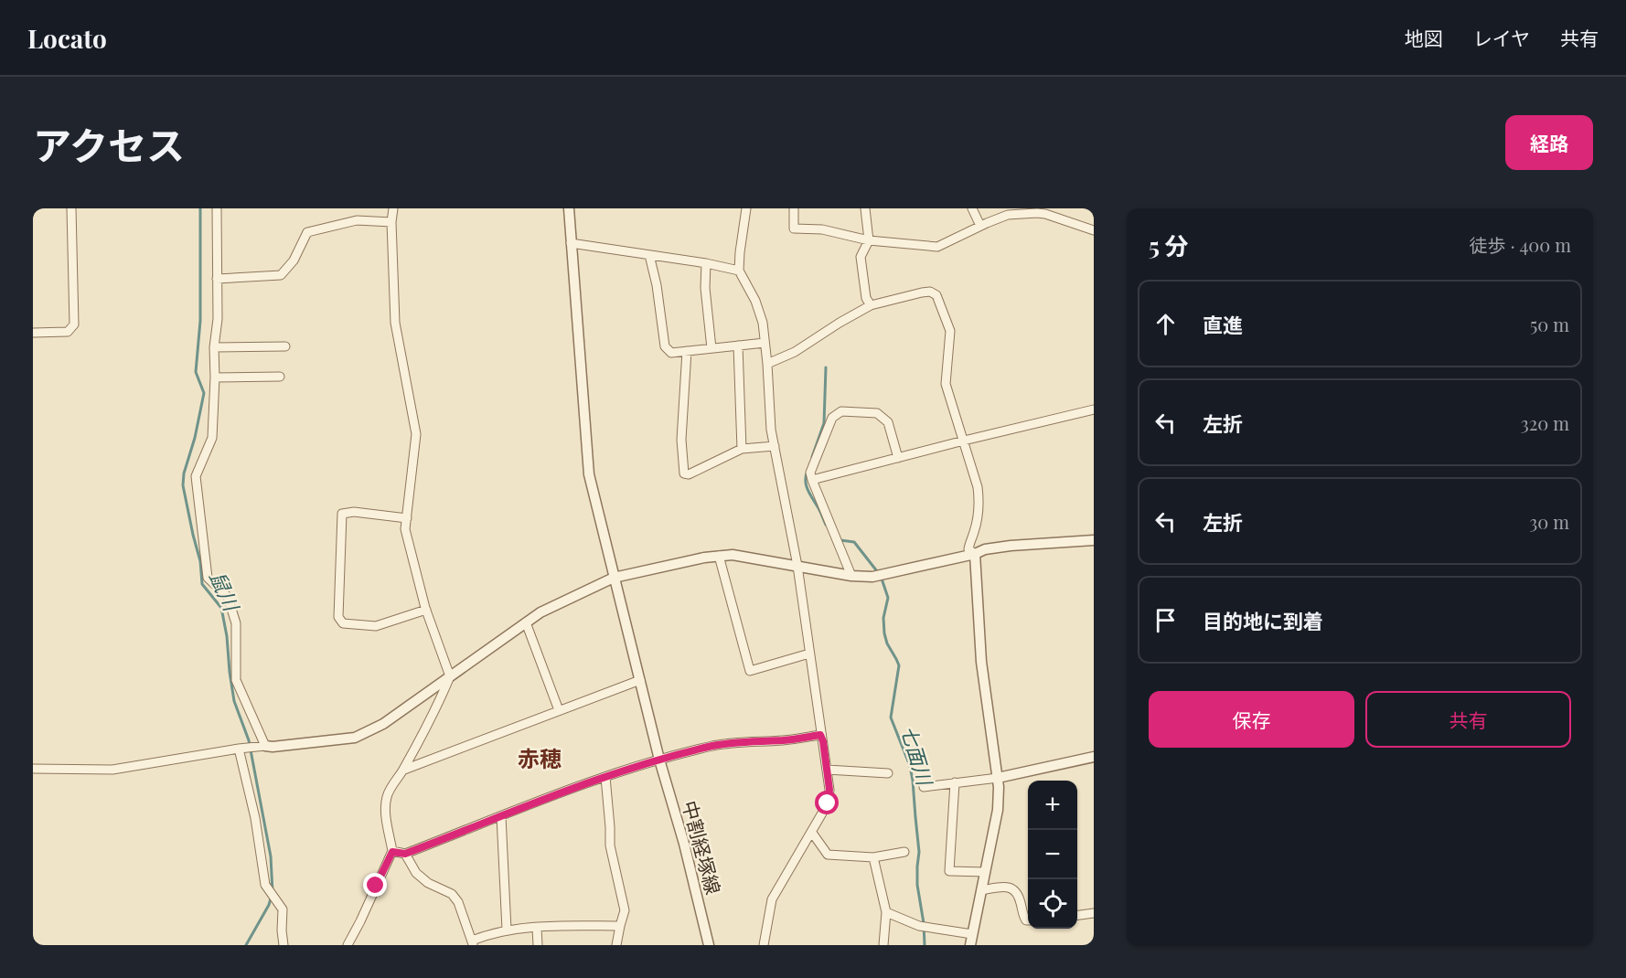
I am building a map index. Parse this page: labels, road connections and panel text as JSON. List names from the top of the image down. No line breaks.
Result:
{"streets":{"street":["中割経塚線"]},"districts":["赤穂"],"water":["鼠川","七面川"],"page":{"header":"Locato","nav":["地図","レイヤ","共有"],"title":"アクセス","buttons":["経路",["保存","共有"]],"heading":["5 分","徒歩 · 400 m"],"list":[["直進","50 m"],["左折","320 m"],["左折","30 m"],"目的地に到着"],"map_buttons":["+","−"]}}
